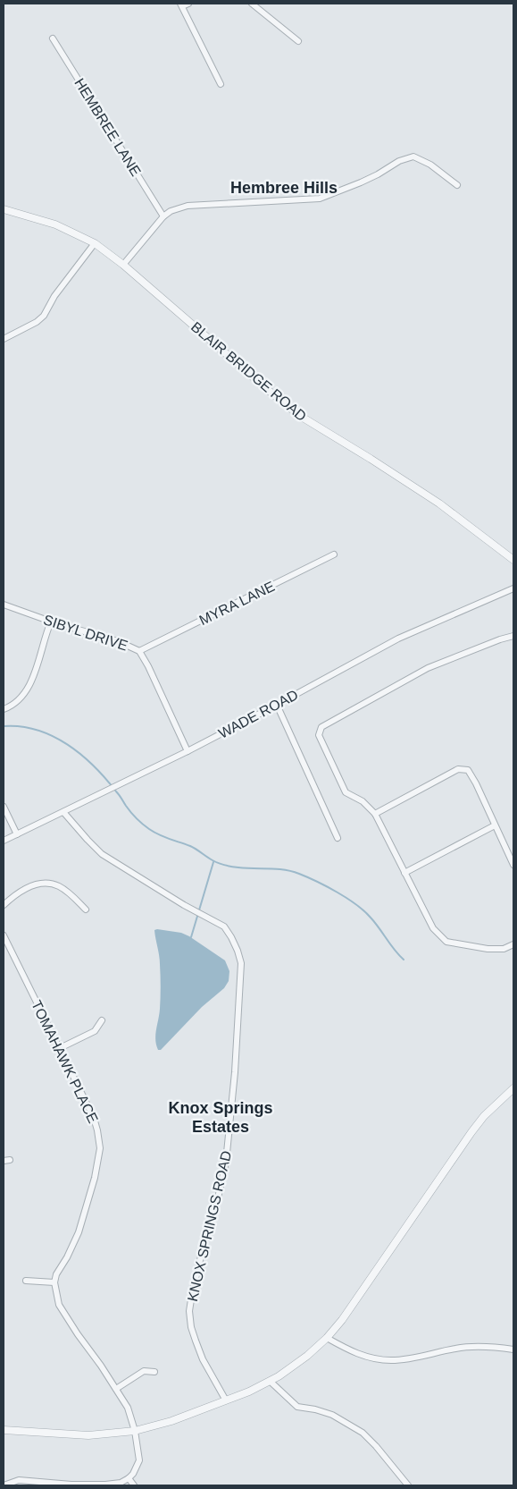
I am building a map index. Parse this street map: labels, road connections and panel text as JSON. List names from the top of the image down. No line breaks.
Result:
{"streets":{"street":["HEMBREE LANE","BLAIR BRIDGE ROAD","MYRA LANE","SIBYL DRIVE","WADE ROAD","TOMAHAWK PLACE","KNOX SPRINGS ROAD"]},"crossings":[["MYRA LANE","SIBYL DRIVE"],["SIBYL DRIVE","WADE ROAD"],["WADE ROAD","KNOX SPRINGS ROAD"]],"districts":["Hembree Hills","Knox Springs Estates"]}
